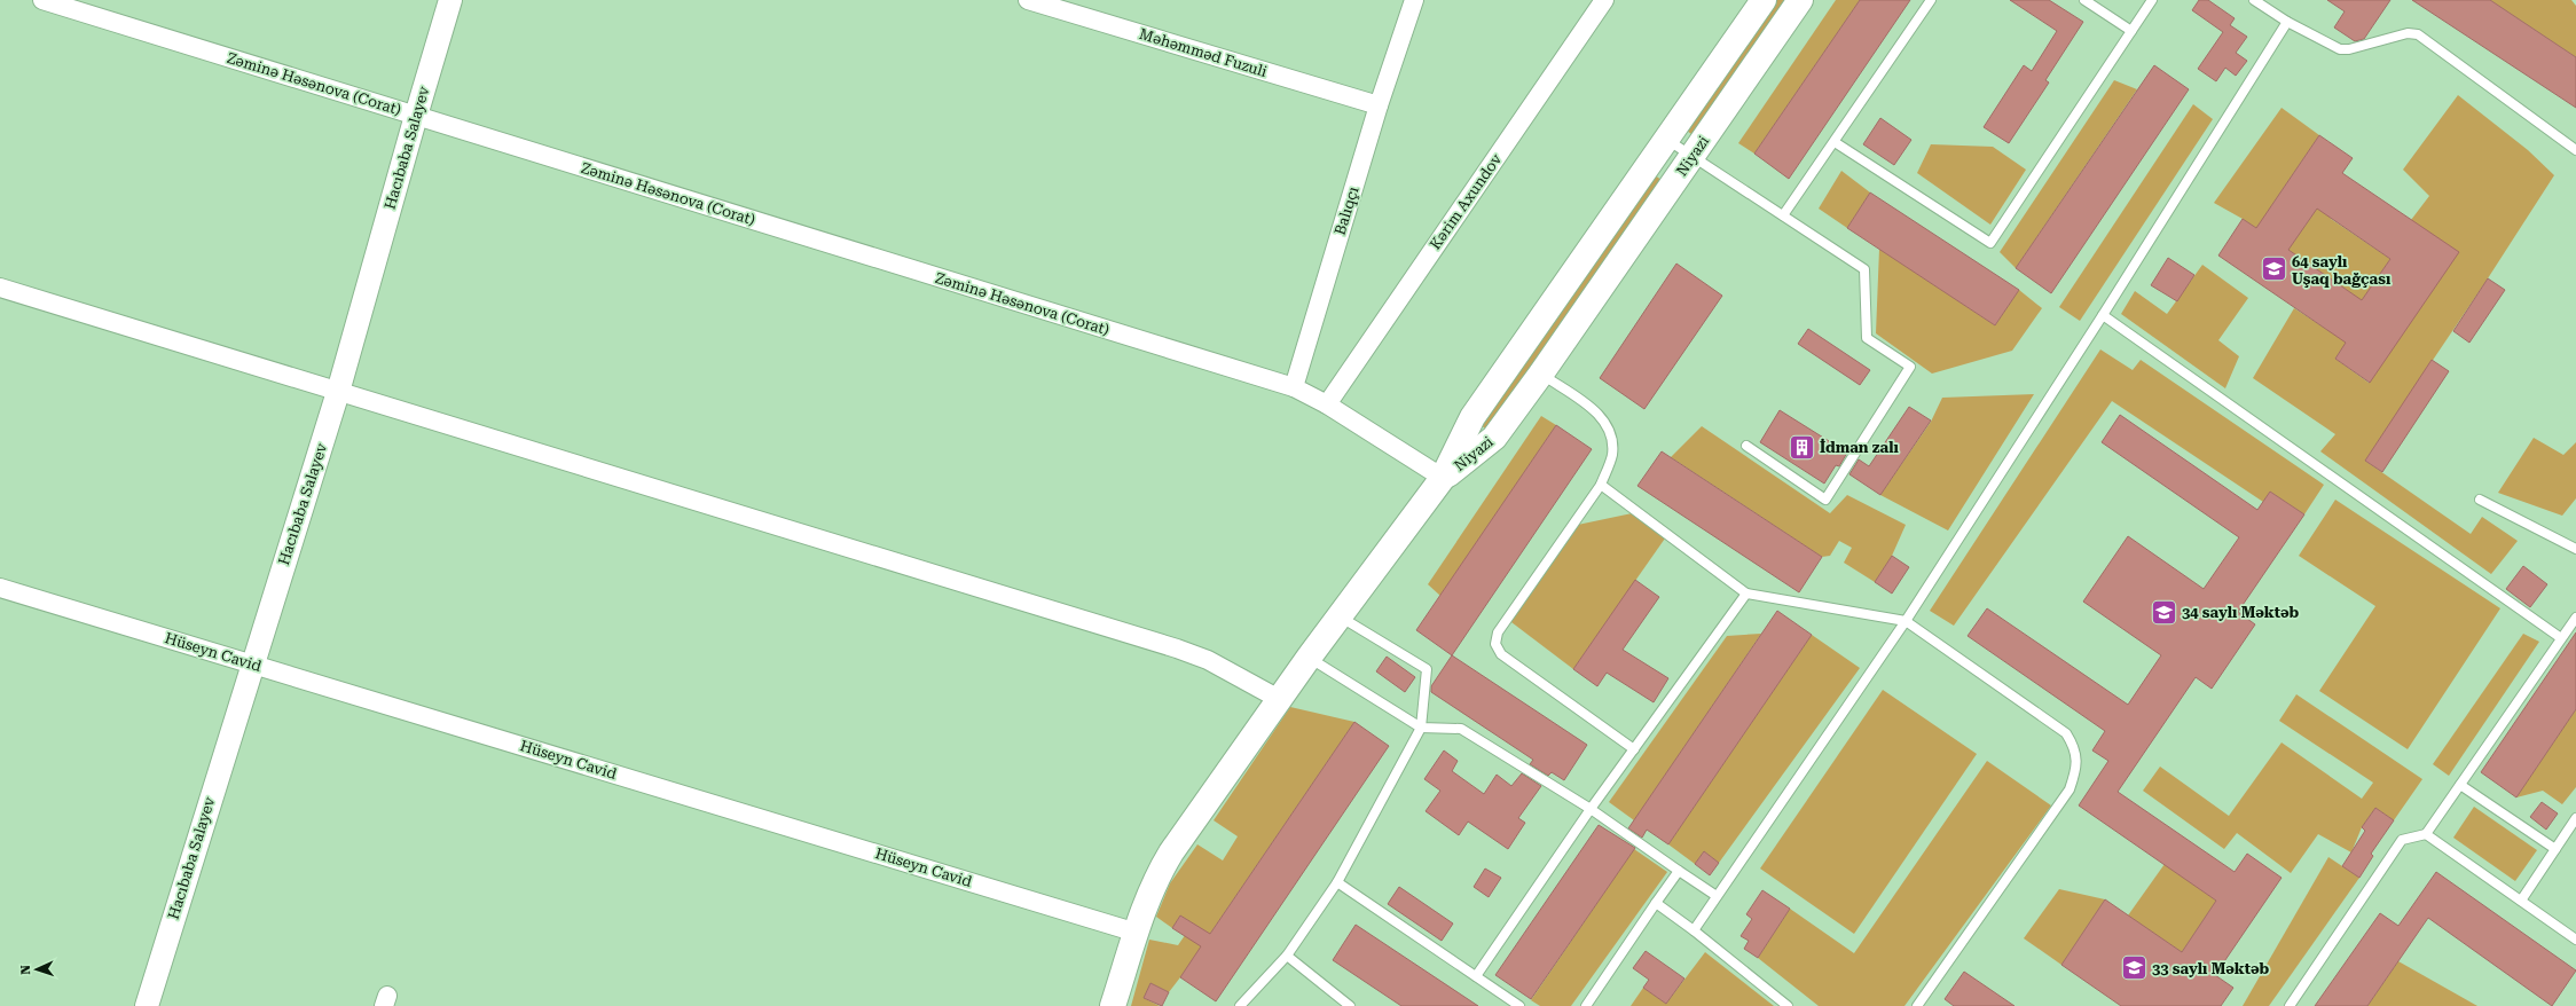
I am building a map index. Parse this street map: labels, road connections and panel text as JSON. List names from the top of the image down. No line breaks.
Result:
{"streets":{"main road":["Niyazi"],"street":["Məhəmməd Fuzuli","Zəminə Həsənova (Corat)","Hacıbaba Salayev","Kərim Axundov","Balıqçı","Hüseyn Cavid"]},"crossings":[["Məhəmməd Fuzuli","Balıqçı"],["Zəminə Həsənova (Corat)","Hacıbaba Salayev"],["Zəminə Həsənova (Corat)","Balıqçı"],["Hacıbaba Salayev","Hüseyn Cavid"]],"places":{"school or university":["64 saylı Uşaq bağçası","34 saylı Məktəb","33 saylı Məktəb"],"building":["İdman zalı"]},"north":"left"}
